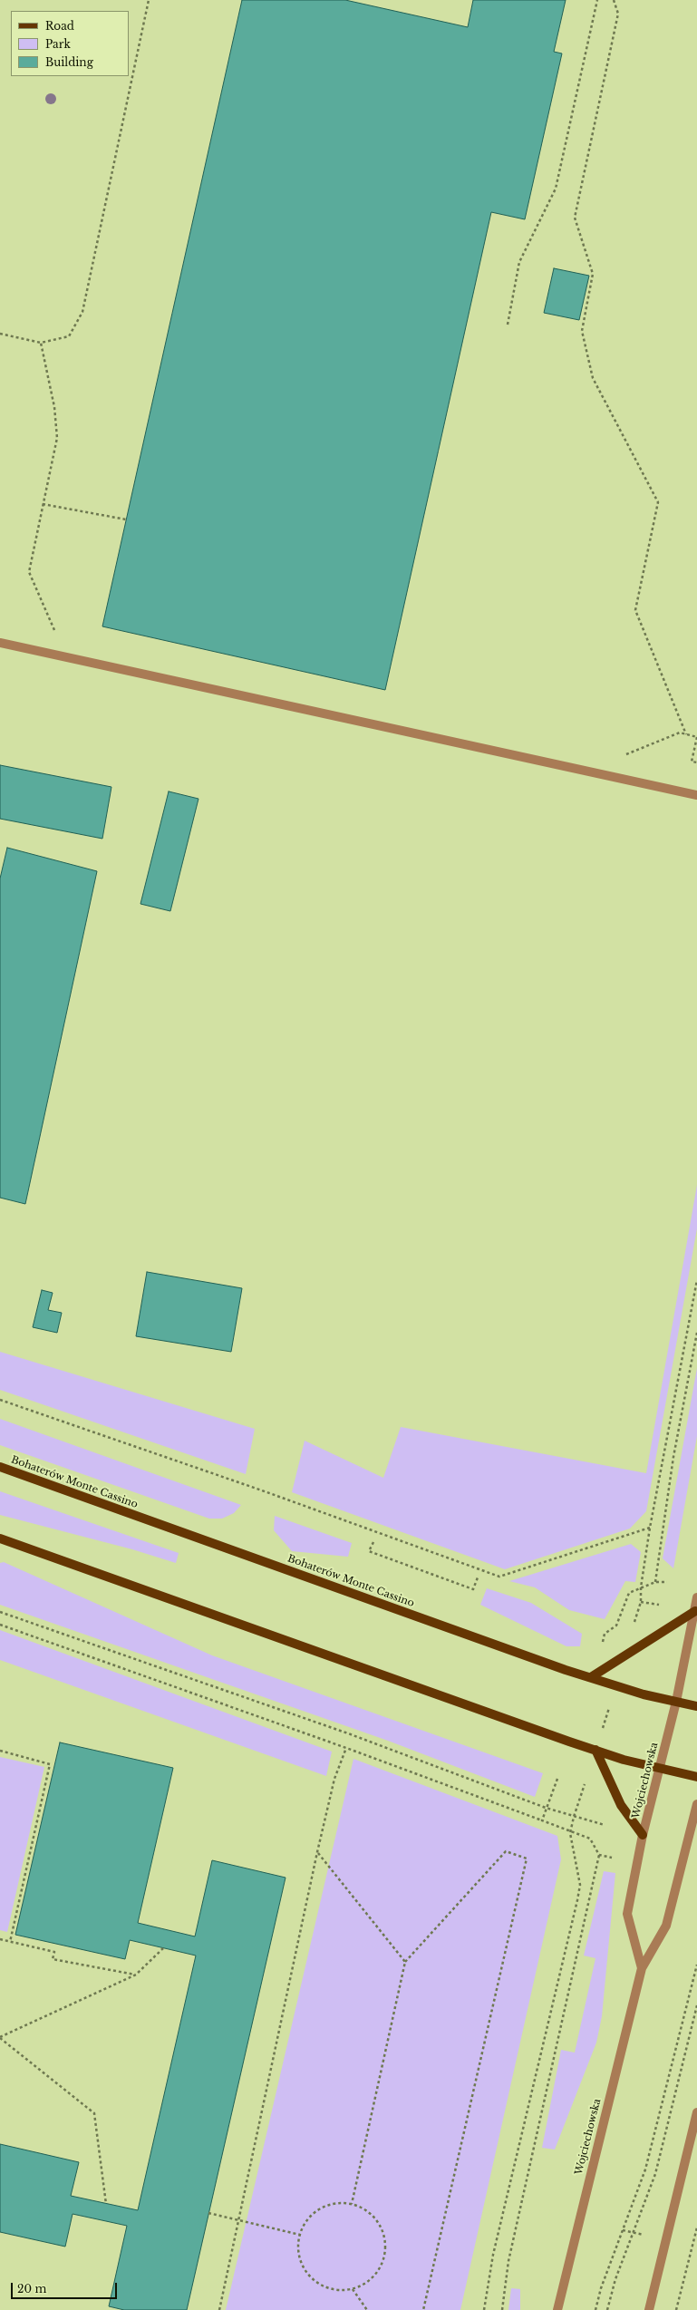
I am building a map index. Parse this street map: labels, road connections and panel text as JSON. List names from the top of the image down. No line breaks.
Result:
{"streets":{"main road":["Bohaterów Monte Cassino"],"street":["Wojciechowska"]},"crossings":[["Bohaterów Monte Cassino","Wojciechowska"]],"legend":["Road","Park","Building"],"scale_bar":"20 m"}
